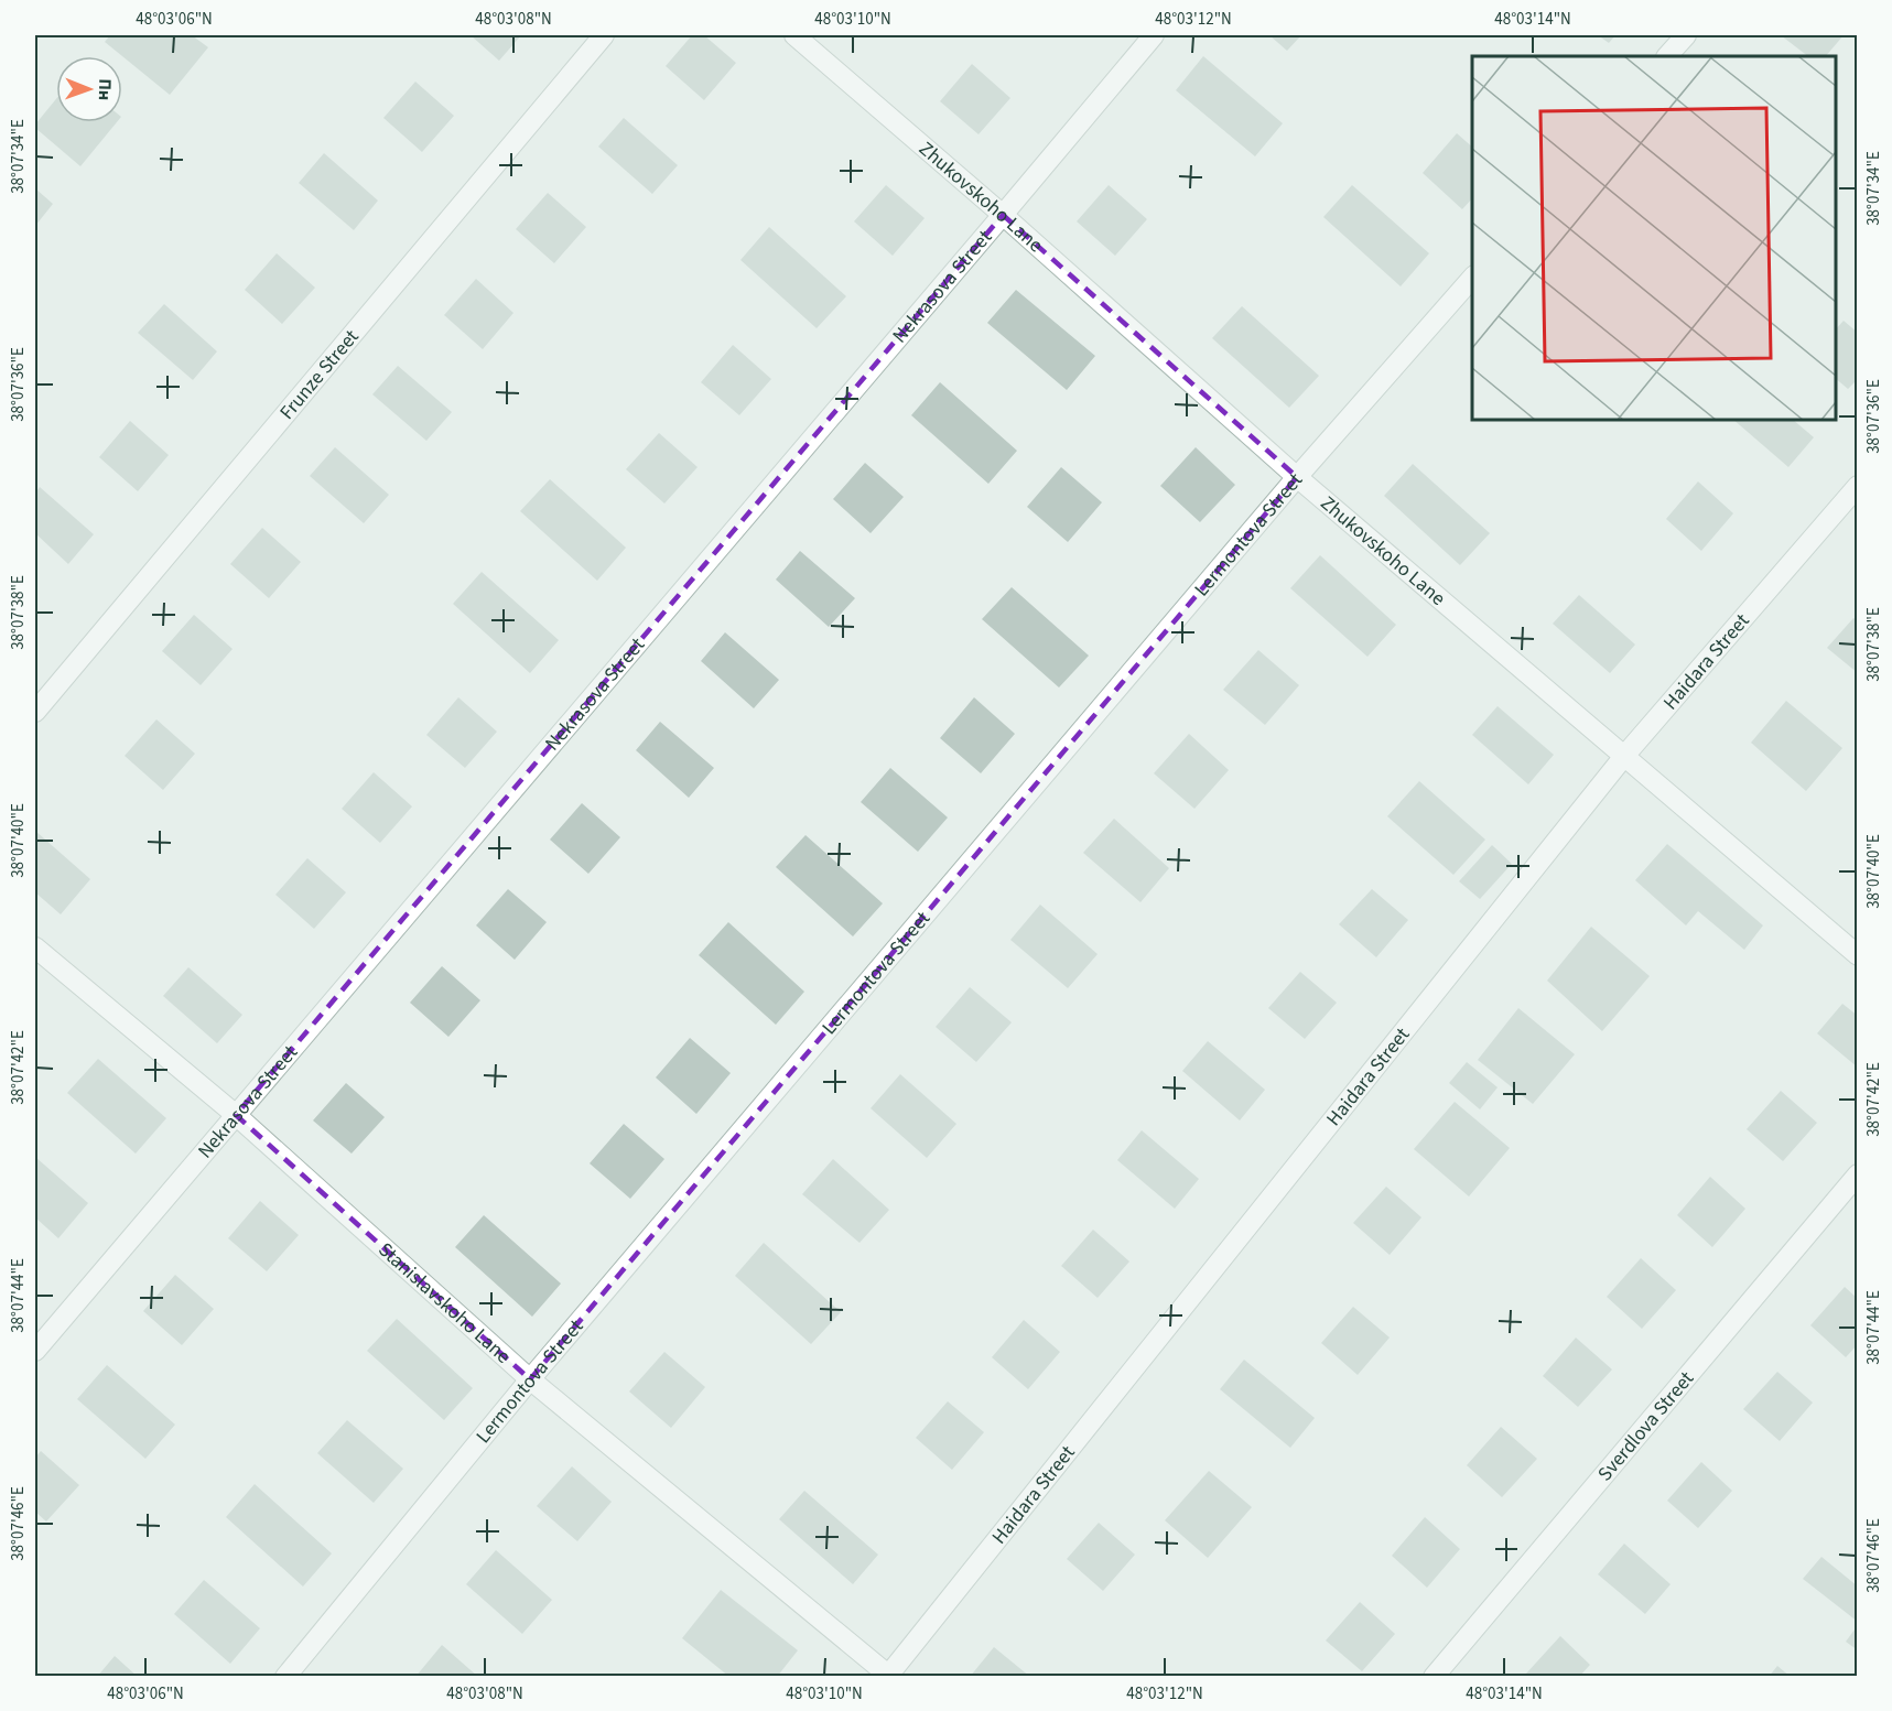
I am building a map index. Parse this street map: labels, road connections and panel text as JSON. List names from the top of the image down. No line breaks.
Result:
{"streets":{"street":["Zhukovskoho Lane","Nekrasova Street","Frunze Street","Lermontova Street","Haidara Street","Stanislavskoho Lane","Sverdlova Street"]},"crossings":[["Zhukovskoho Lane","Nekrasova Street"],["Zhukovskoho Lane","Lermontova Street"],["Zhukovskoho Lane","Haidara Street"],["Nekrasova Street","Stanislavskoho Lane"],["Lermontova Street","Stanislavskoho Lane"],["Haidara Street","Stanislavskoho Lane"]],"north":"right","coordinates":["48°03'06\"N","48°03'08\"N","48°03'10\"N","48°03'12\"N","48°03'14\"N","38°07'34\"E","38°07'36\"E","38°07'38\"E","38°07'40\"E","38°07'42\"E","38°07'44\"E","38°07'46\"E"]}
